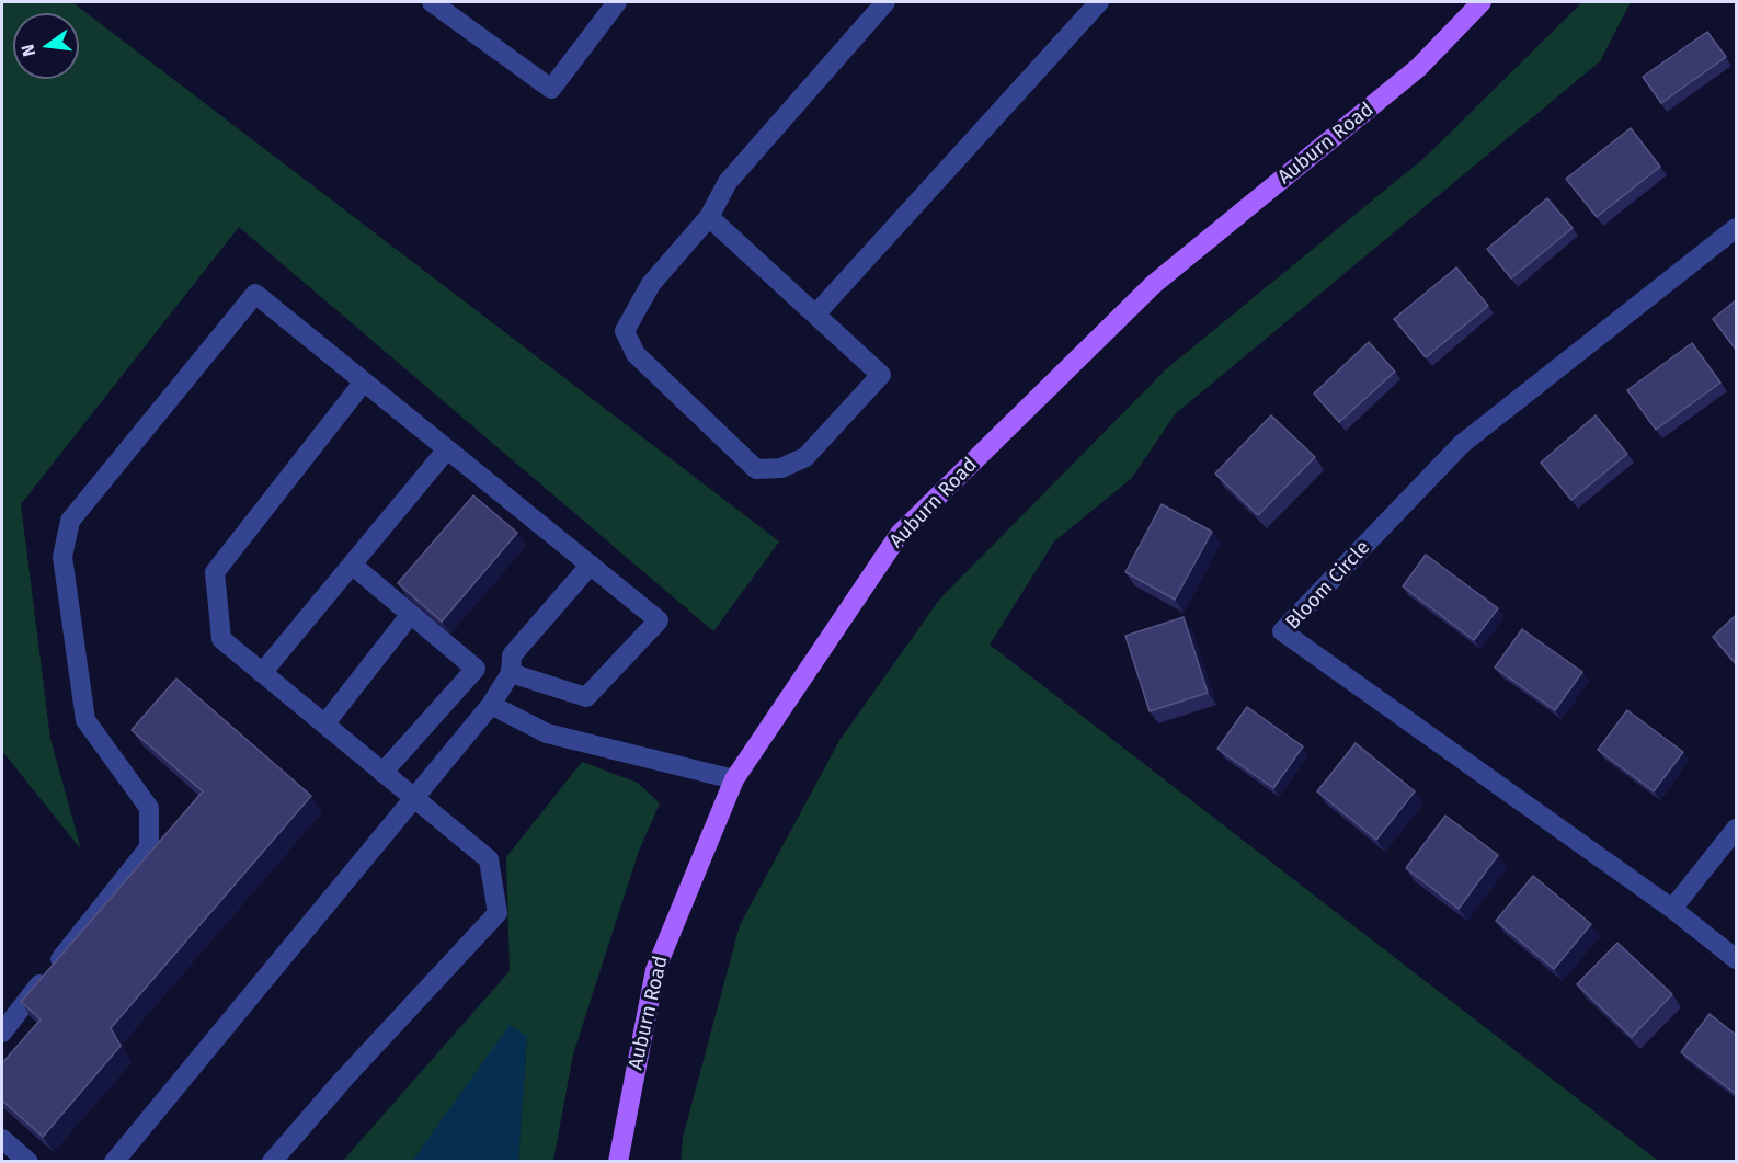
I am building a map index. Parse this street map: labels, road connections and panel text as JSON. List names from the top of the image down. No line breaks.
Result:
{"streets":{"main road":["Auburn Road"],"street":["Bloom Circle"]},"north":"left"}
